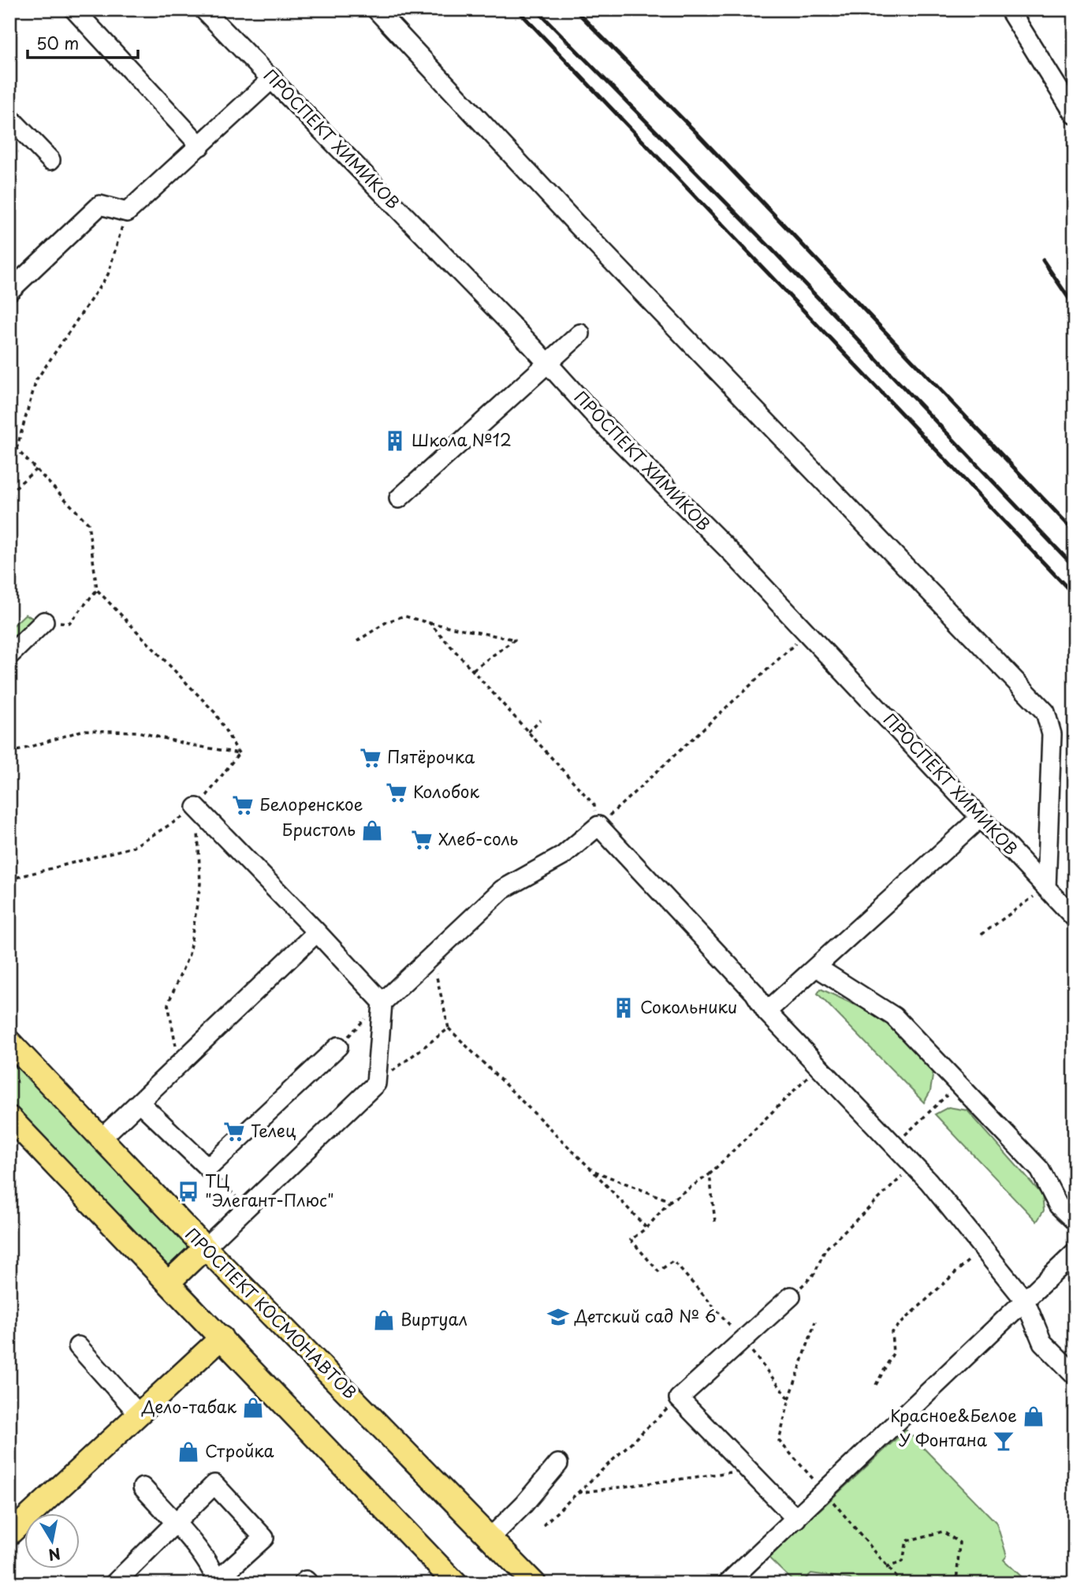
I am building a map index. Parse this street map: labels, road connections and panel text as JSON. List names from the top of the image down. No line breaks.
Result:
{"streets":{"main road":["ПРОСПЕКТ КОСМОНАВТОВ"],"street":["ПРОСПЕКТ ХИМИКОВ"]},"places":{"building":["Школа №12","Сокольники"],"supermarket":["Пятёрочка","Колобок","Белоренское","Хлеб-соль","Телец"],"shop":["Бристоль","Виртуал","Дело-табак","Красное&Белое","Стройка"],"bus stop":["ТЦ \"Элегант-Плюс\""],"school or university":["Детский сад № 6"],"bar":["У Фонтана"]},"scale_bar":"50 m","north":"bottom"}
